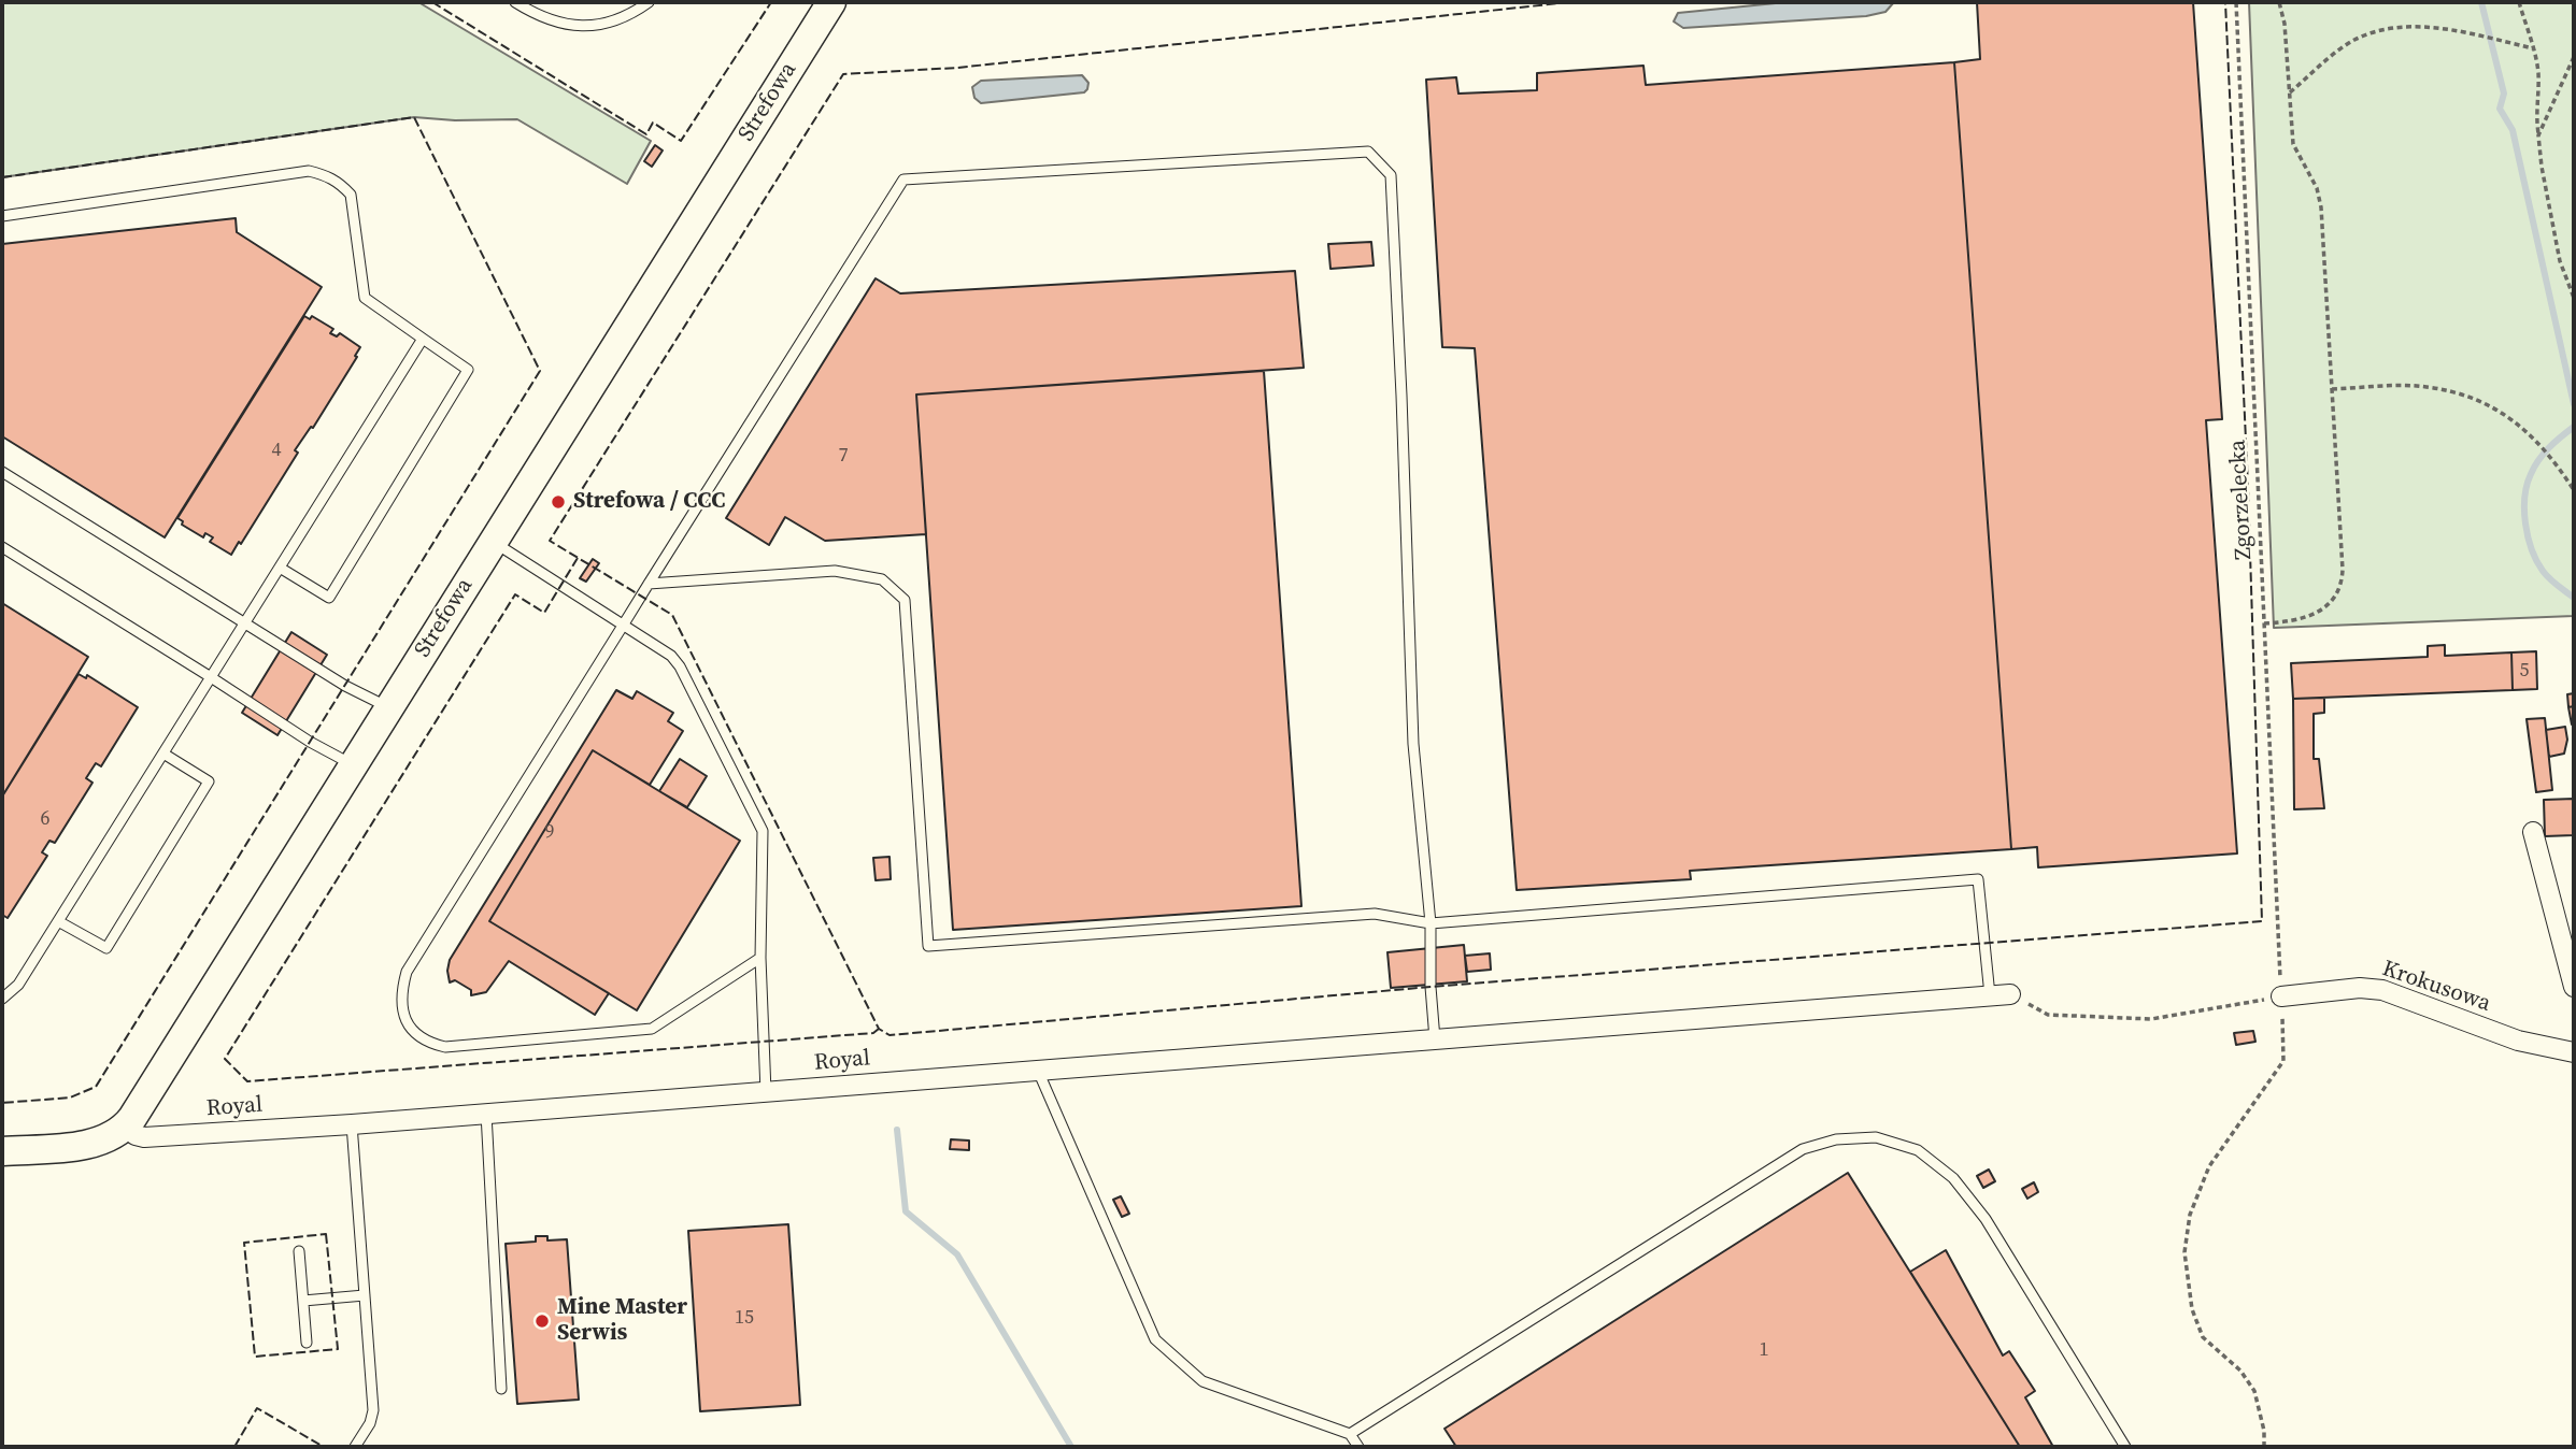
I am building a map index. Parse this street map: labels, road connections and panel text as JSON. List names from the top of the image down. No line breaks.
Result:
{"streets":{"street":["Strefowa","Krokusowa","Royal"],"path":["Zgorzelecka"]},"crossings":[["Strefowa","Royal"],["Zgorzelecka","Krokusowa"]],"places":["Strefowa / CCC","Mine Master Serwis"],"house_numbers":["4","7","5","6","9","15","1"]}
